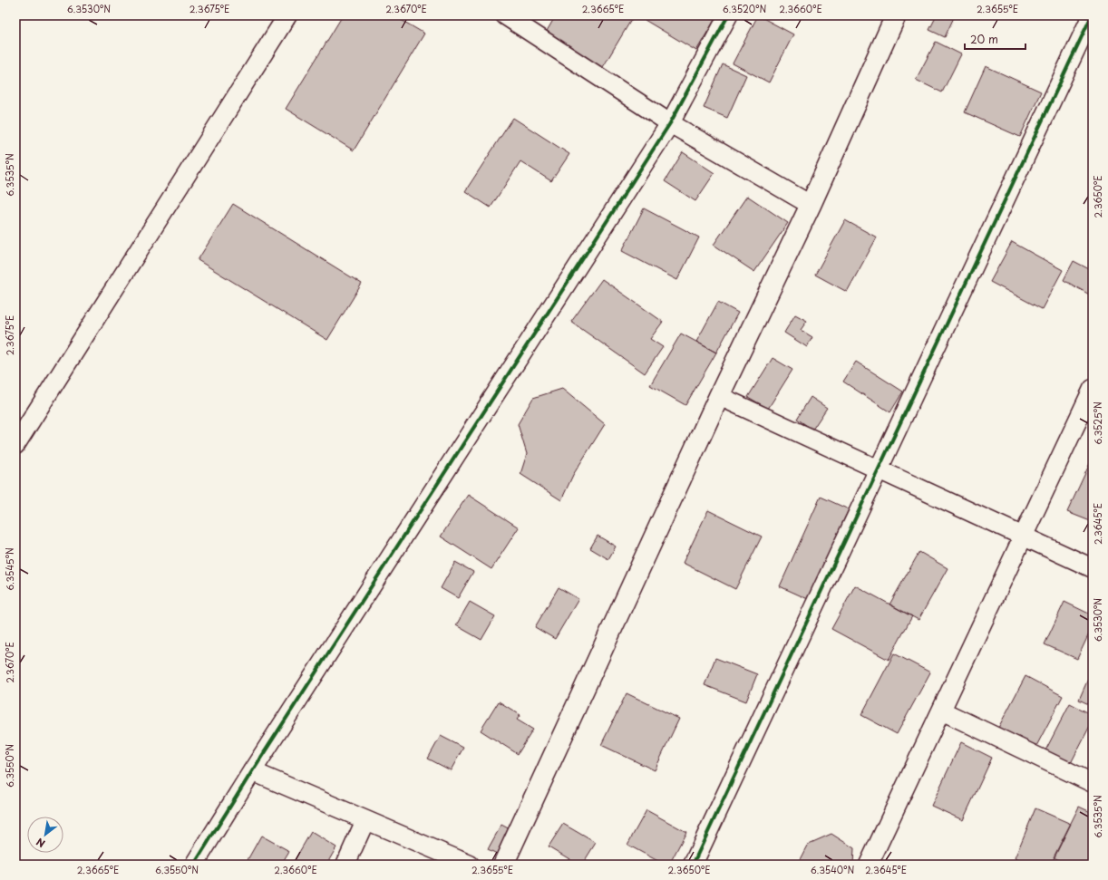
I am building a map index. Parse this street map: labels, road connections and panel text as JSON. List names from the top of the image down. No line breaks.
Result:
{"scale_bar":"20 m","north":"bottom left","coordinates":["6.3530°N","2.3675°E","2.3670°E","2.3665°E","6.3520°N","2.3660°E","2.3655°E","6.3535°N","2.3650°E","6.3525°N","2.3645°E","6.3545°N","6.3550°N","6.3540°N"]}
